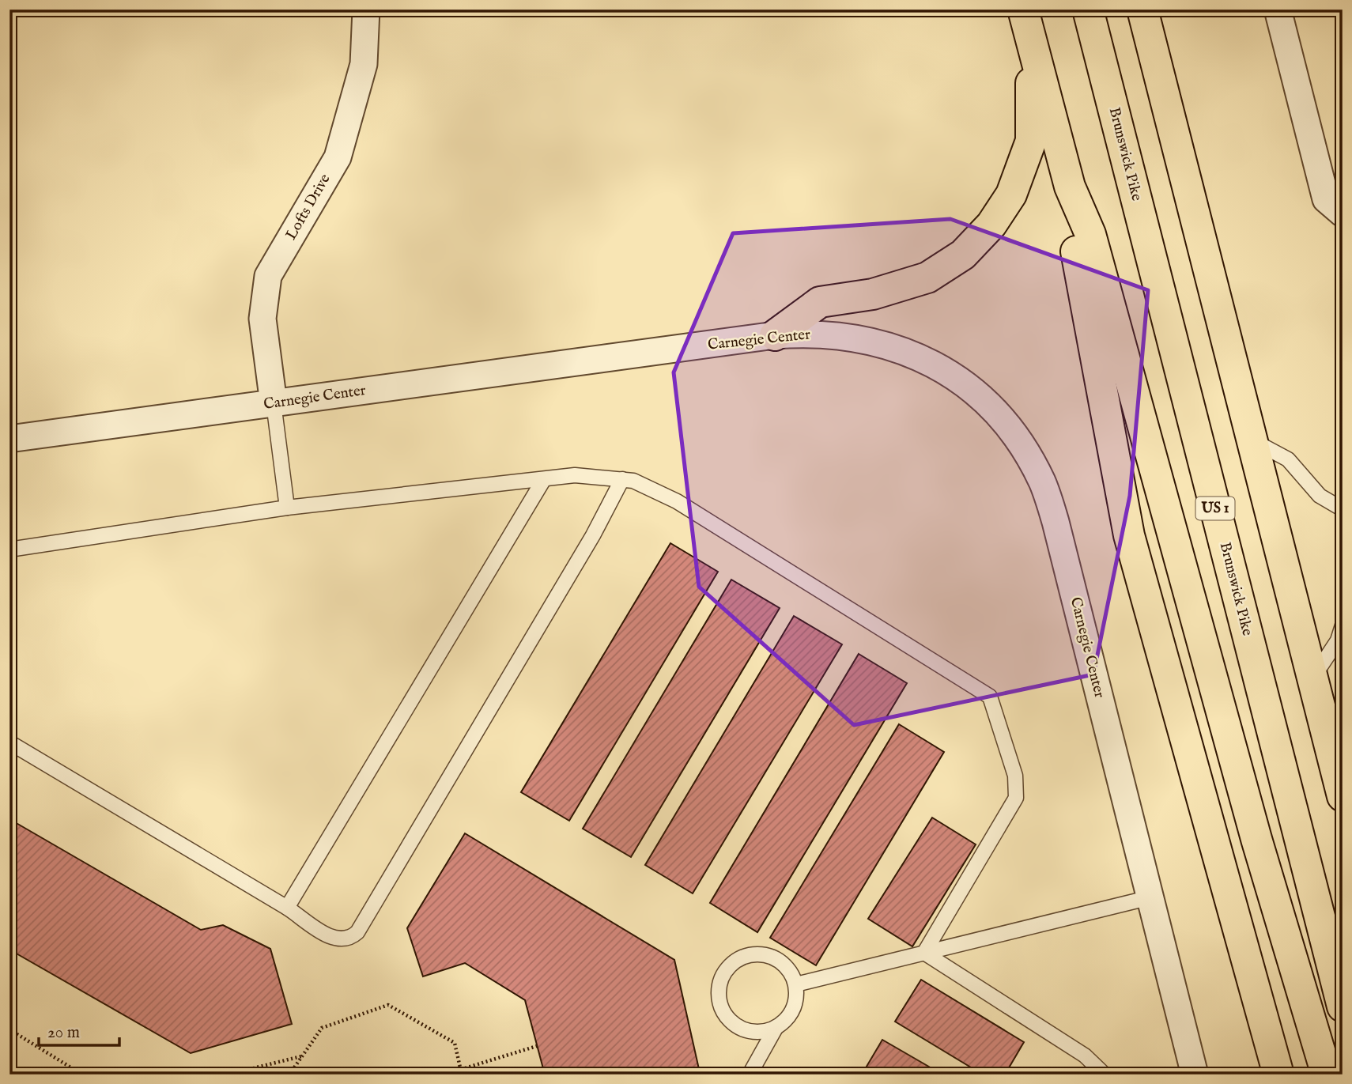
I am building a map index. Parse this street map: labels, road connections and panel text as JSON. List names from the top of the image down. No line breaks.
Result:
{"streets":{"highway":["Brunswick Pike","US 1"],"street":["Lofts Drive","Carnegie Center"]},"crossings":[["Lofts Drive","Carnegie Center"]],"scale_bar":"20 m"}
